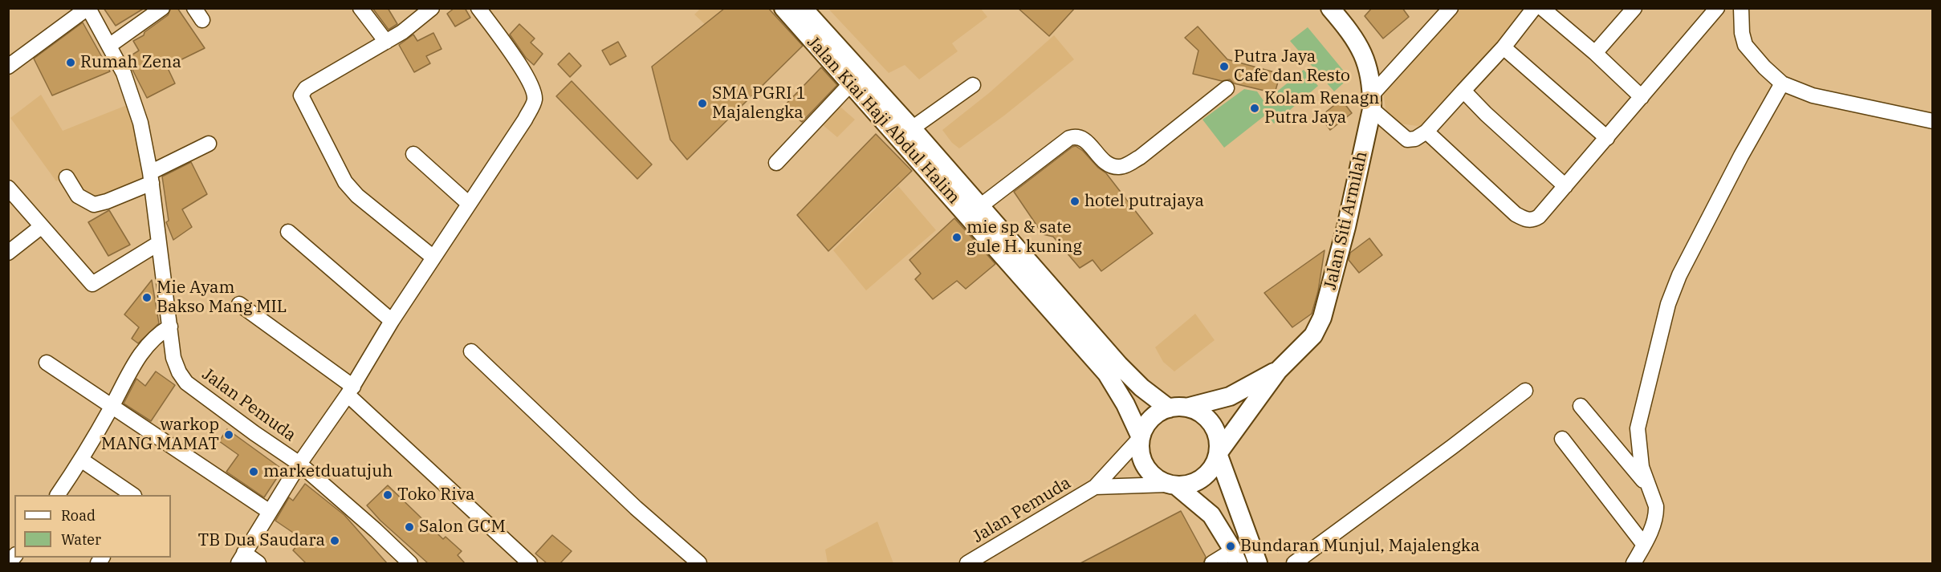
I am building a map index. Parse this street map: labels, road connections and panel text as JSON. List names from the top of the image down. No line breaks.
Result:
{"streets":{"main road":["Jalan Kiai Haji Abdul Halim","Jalan Siti Armilah"],"street":["Jalan Pemuda"]},"places":["Rumah Zena","Putra Jaya Cafe dan Resto","SMA PGRI 1 Majalengka","Kolam Renagn Putra Jaya","hotel putrajaya","mie sp & sate gule H. kuning","Mie Ayam Bakso Mang MIL","warkop MANG MAMAT","marketduatujuh","Toko Riva","Salon GCM","TB Dua Saudara","Bundaran Munjul, Majalengka"],"legend":["Road","Water"]}
